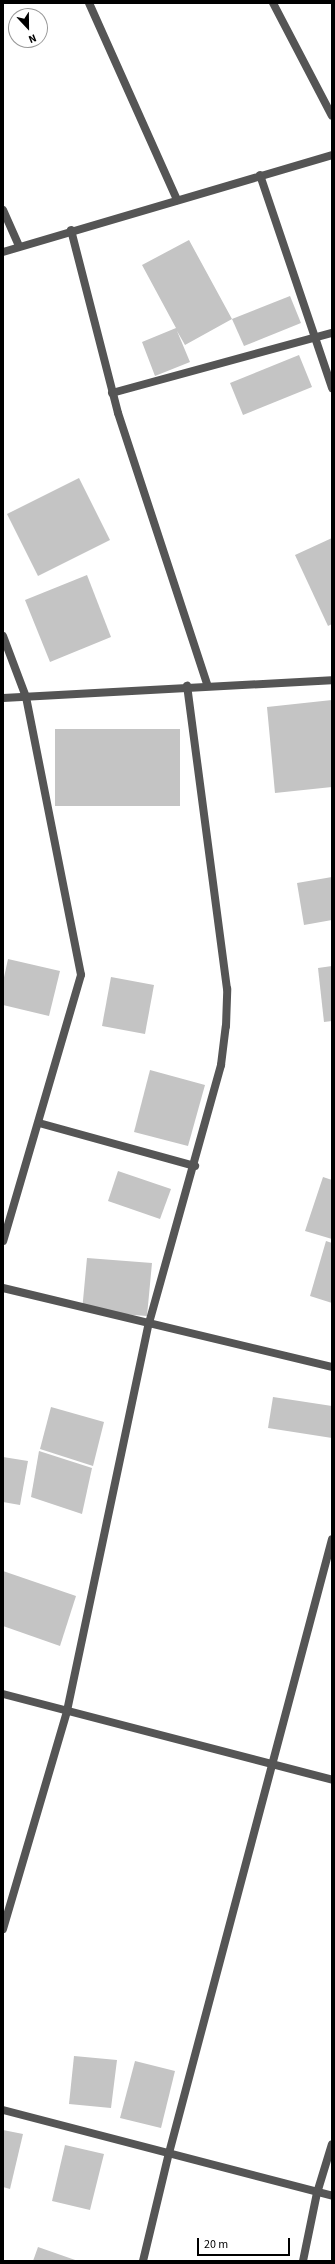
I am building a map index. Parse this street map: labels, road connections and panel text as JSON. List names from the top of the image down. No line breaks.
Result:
{"scale_bar":"20 m","north":"bottom"}
